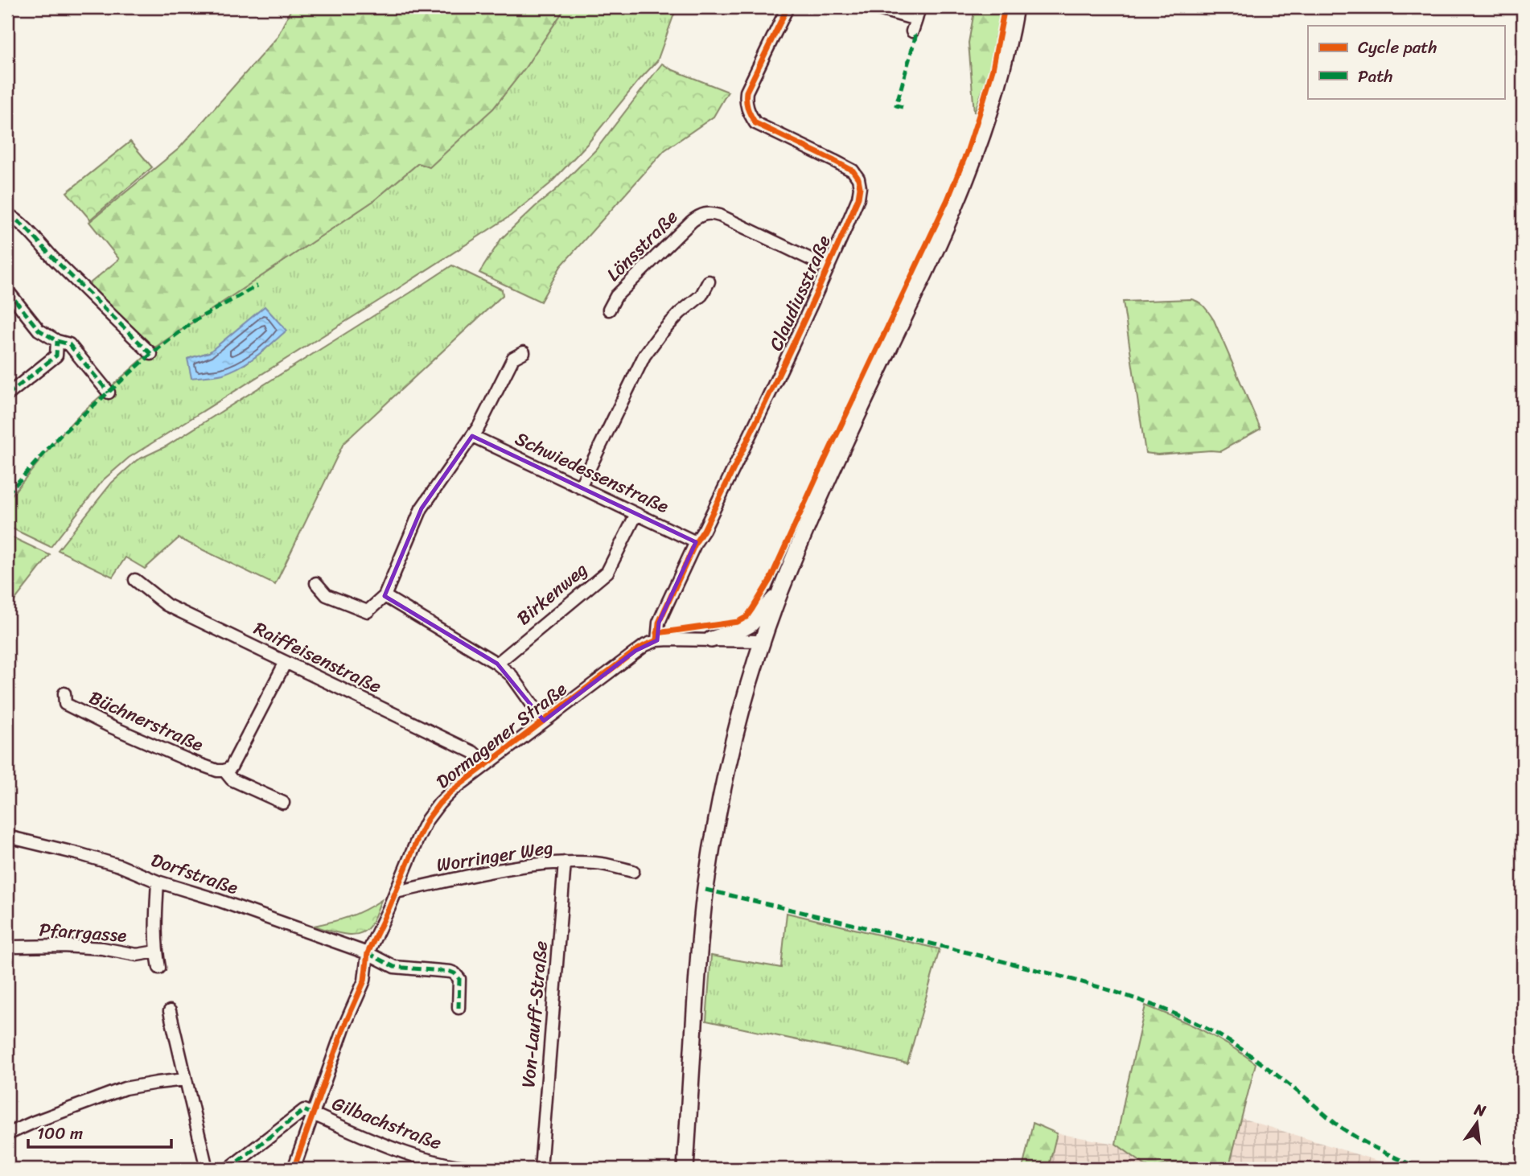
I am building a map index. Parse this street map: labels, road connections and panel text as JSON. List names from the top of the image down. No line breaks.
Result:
{"streets":{"street":["Lönsstraße","Claudiusstraße","Schwiedessenstraße","Birkenweg","Raiffeisenstraße","Büchnerstraße","Dormagener Straße","Worringer Weg","Dorfstraße","Pfarrgasse","Von-Lauff-Straße","Gilbachstraße"]},"crossings":[["Lönsstraße","Claudiusstraße"],["Claudiusstraße","Schwiedessenstraße"],["Claudiusstraße","Dormagener Straße"],["Schwiedessenstraße","Birkenweg"],["Raiffeisenstraße","Dormagener Straße"],["Dormagener Straße","Worringer Weg"],["Dormagener Straße","Dorfstraße"],["Dormagener Straße","Gilbachstraße"],["Worringer Weg","Von-Lauff-Straße"]],"legend":["Cycle path","Path"],"scale_bar":"100 m","north":"top"}
